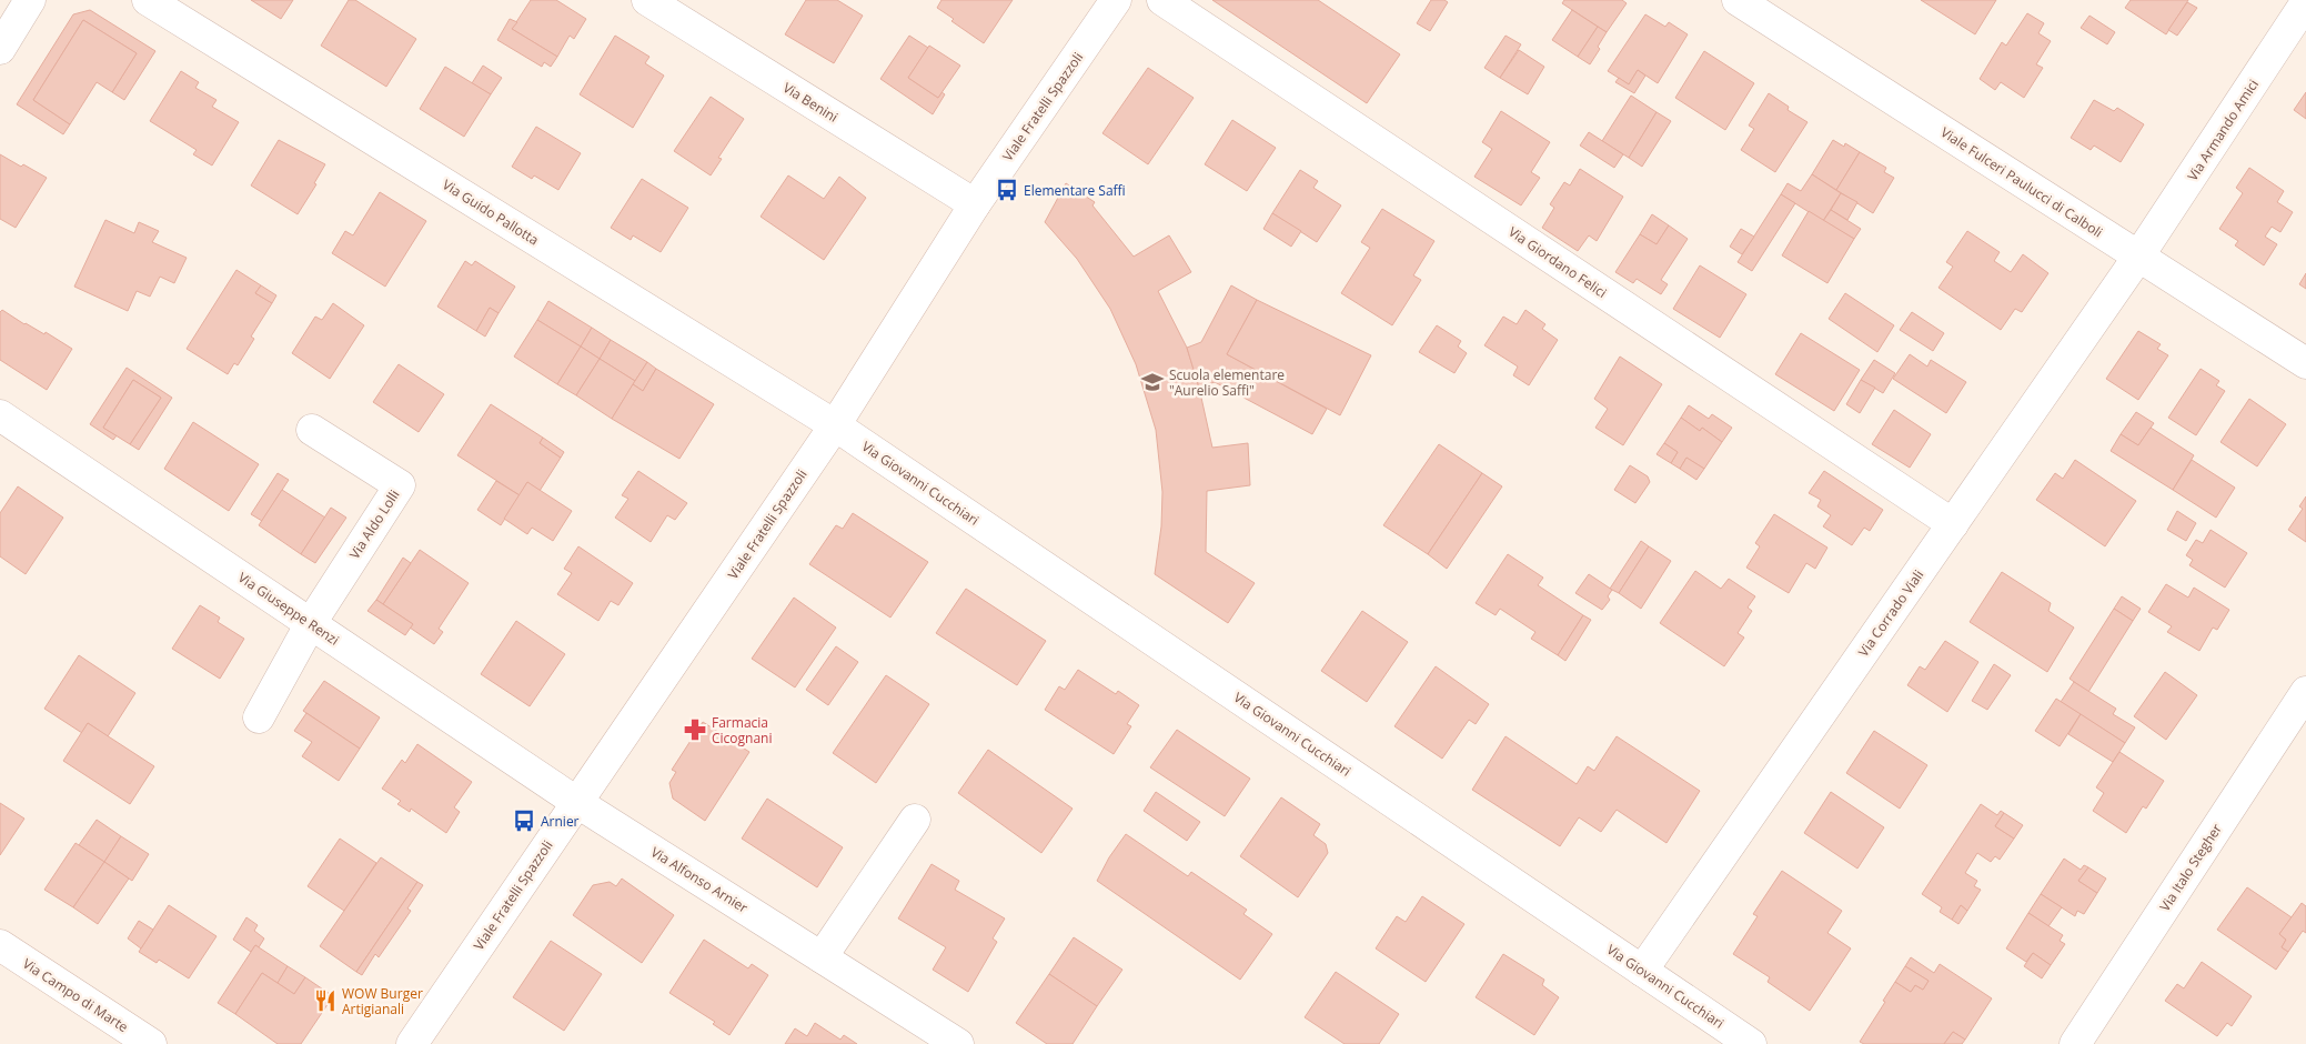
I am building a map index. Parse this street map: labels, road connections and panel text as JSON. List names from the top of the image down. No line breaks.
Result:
{"streets":{"street":["Via Benini","Viale Fratelli Spazzoli","Via Armando Amici","Viale Fulceri Paulucci di Calboli","Via Guido Pallotta","Via Giordano Felici","Via Giovanni Cucchiari","Via Aldo Lolli","Via Giuseppe Renzi","Via Corrado Viali","Via Italo Stegher","Via Alfonso Arnier","Via Campo di Marte"]},"crossings":[["Via Benini","Viale Fratelli Spazzoli"],["Viale Fratelli Spazzoli","Via Guido Pallotta"],["Viale Fratelli Spazzoli","Via Giovanni Cucchiari"],["Viale Fratelli Spazzoli","Via Giuseppe Renzi"],["Viale Fratelli Spazzoli","Via Alfonso Arnier"],["Via Armando Amici","Viale Fulceri Paulucci di Calboli"],["Via Armando Amici","Via Corrado Viali"],["Viale Fulceri Paulucci di Calboli","Via Corrado Viali"],["Via Guido Pallotta","Via Giovanni Cucchiari"],["Via Giordano Felici","Via Corrado Viali"],["Via Giovanni Cucchiari","Via Corrado Viali"],["Via Aldo Lolli","Via Giuseppe Renzi"],["Via Giuseppe Renzi","Via Alfonso Arnier"]],"places":{"bus stop":["Elementare Saffi","Arnier"],"school or university":["Scuola elementare \"Aurelio Saffi\""],"pharmacy":["Farmacia Cicognani"],"restaurant":["WOW Burger Artigianali"]}}
